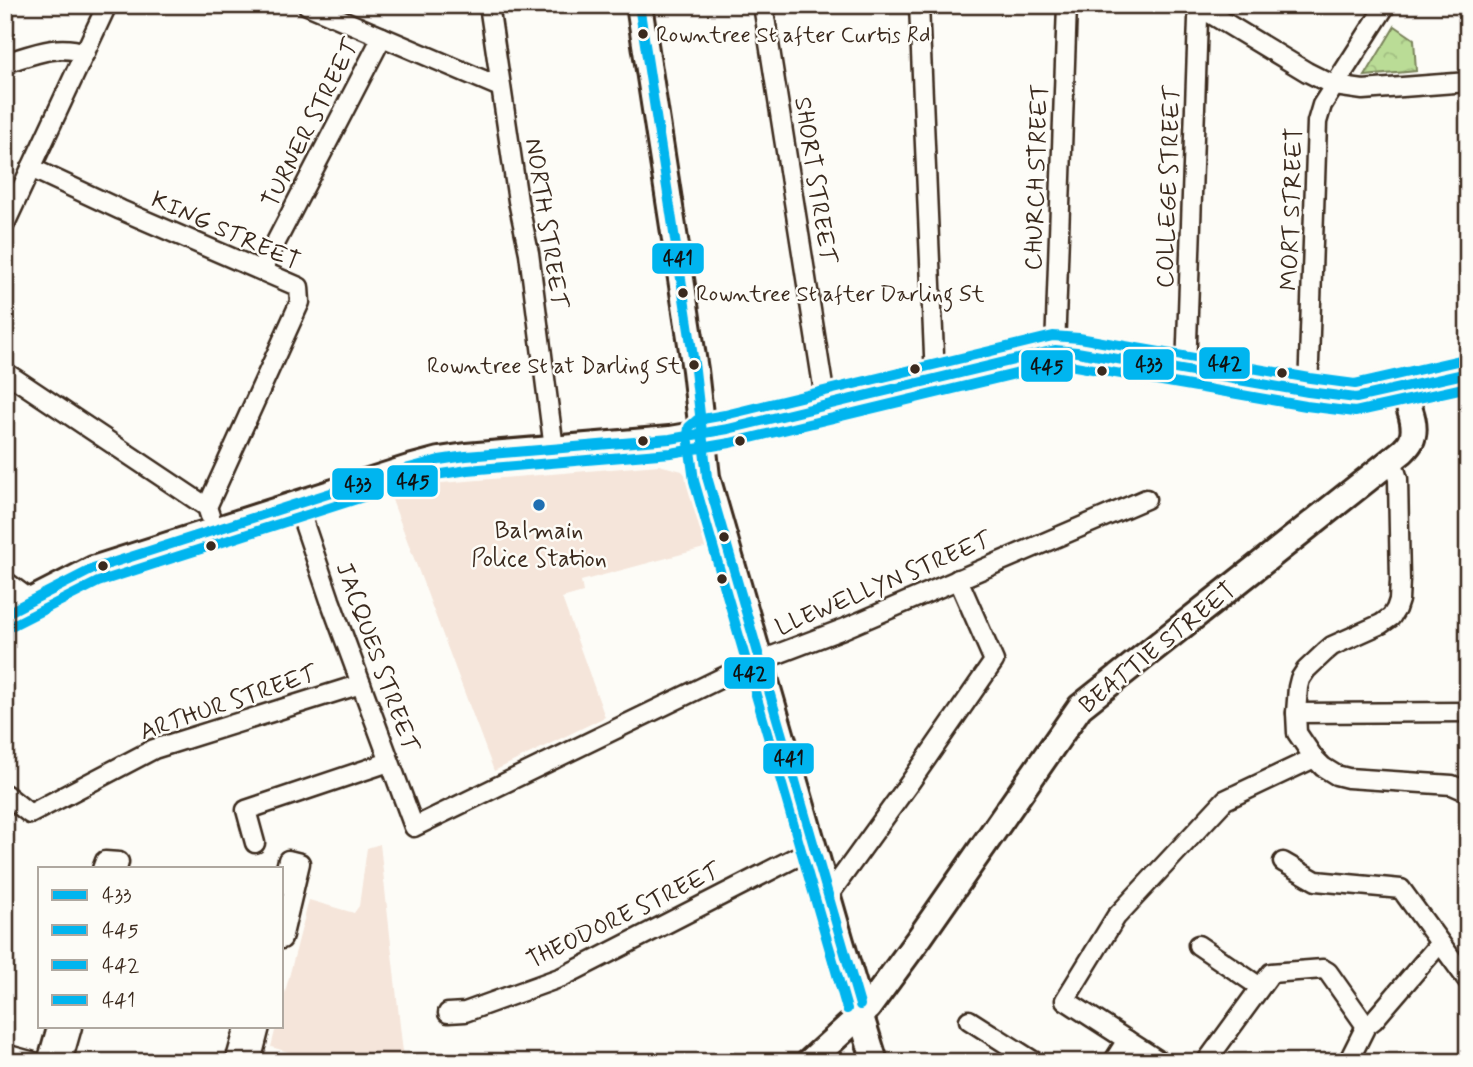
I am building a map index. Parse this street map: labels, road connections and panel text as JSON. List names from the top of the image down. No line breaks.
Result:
{"streets":{"street":["TURNER STREET","CHURCH STREET","SHORT STREET","COLLEGE STREET","MORT STREET","NORTH STREET","KING STREET","LLEWELLYN STREET","BEATTIE STREET","JACQUES STREET","ARTHUR STREET","THEODORE STREET"]},"crossings":[["TURNER STREET","KING STREET"],["LLEWELLYN STREET","JACQUES STREET"],["JACQUES STREET","ARTHUR STREET"]],"places":["Rowntree St after Curtis Rd","Rowntree St after Darling St","Rowntree St at Darling St","Balmain Police Station"],"lines":["transit line 441","transit line 442","transit line 433","transit line 445"],"legend":["433","445","442","441"]}
